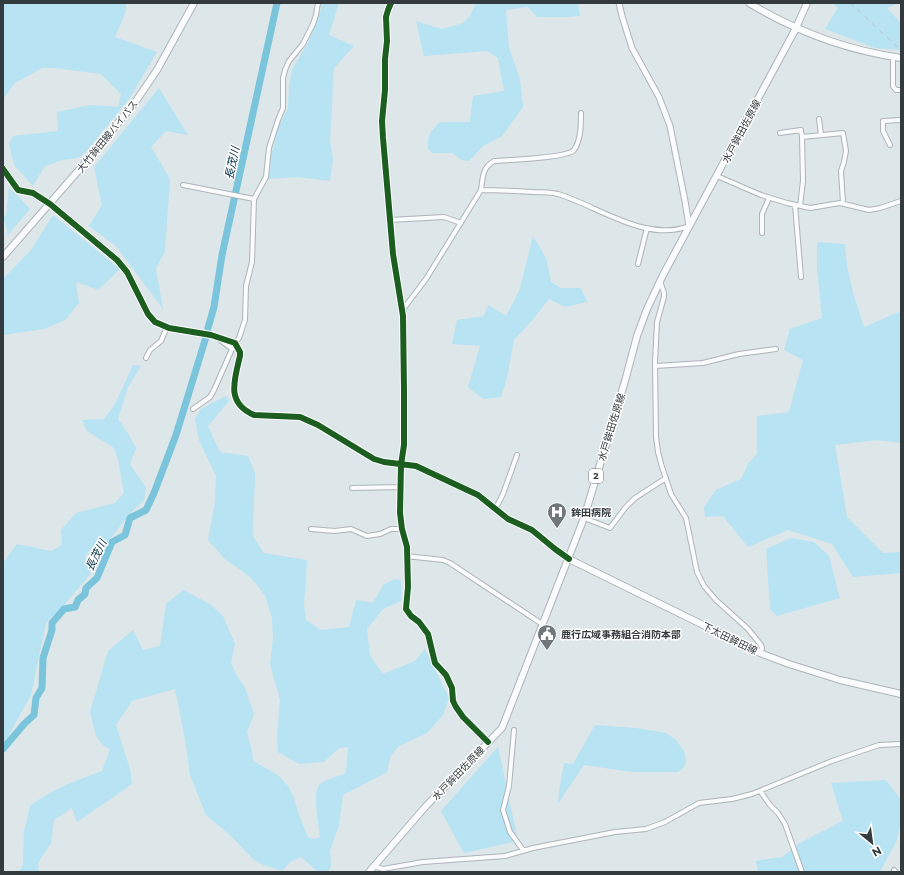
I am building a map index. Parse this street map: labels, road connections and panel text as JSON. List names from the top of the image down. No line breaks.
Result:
{"streets":{"main road":["水戸鉾田佐原線","大竹鉾田線バイパス","2","下太田鉾田線"]},"crossings":[["水戸鉾田佐原線","下太田鉾田線"]],"water":["長茂川"],"places":{"hospital":["鉾田病院"],"public building":["鹿行広域事務組合消防本部"]},"north":"bottom right"}
